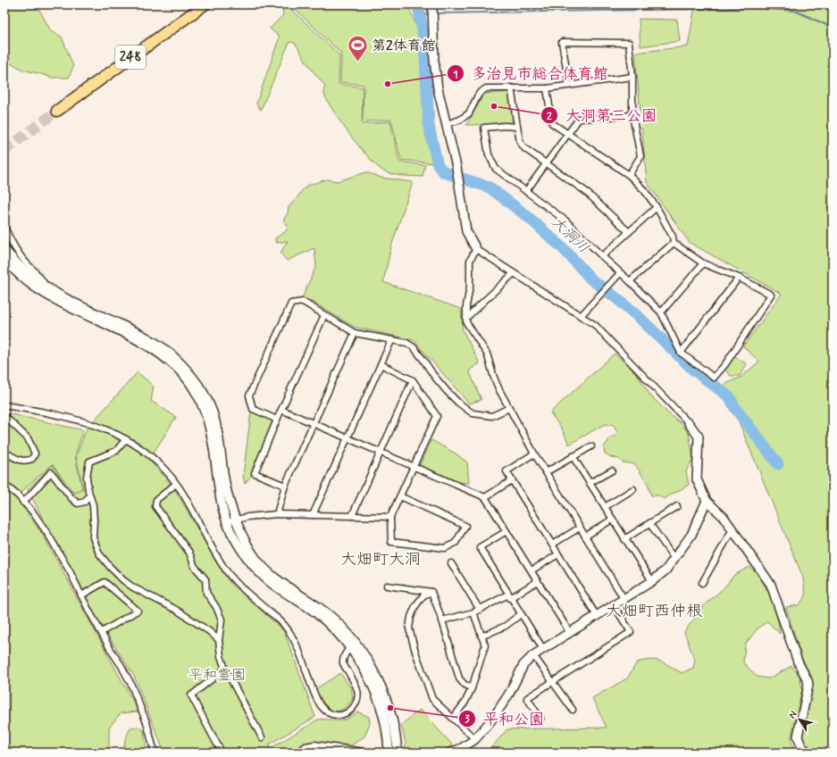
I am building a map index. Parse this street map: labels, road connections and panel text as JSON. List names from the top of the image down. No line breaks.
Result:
{"streets":{"highway":["248"]},"districts":["大畑町大洞","大畑町西仲根"],"water":["大洞川"],"parks":["平和霊園"],"places":{"sports":["第2体育館"],"other":["多治見市総合体育館","大洞第三公園","平和公園"]},"north":"top left"}
